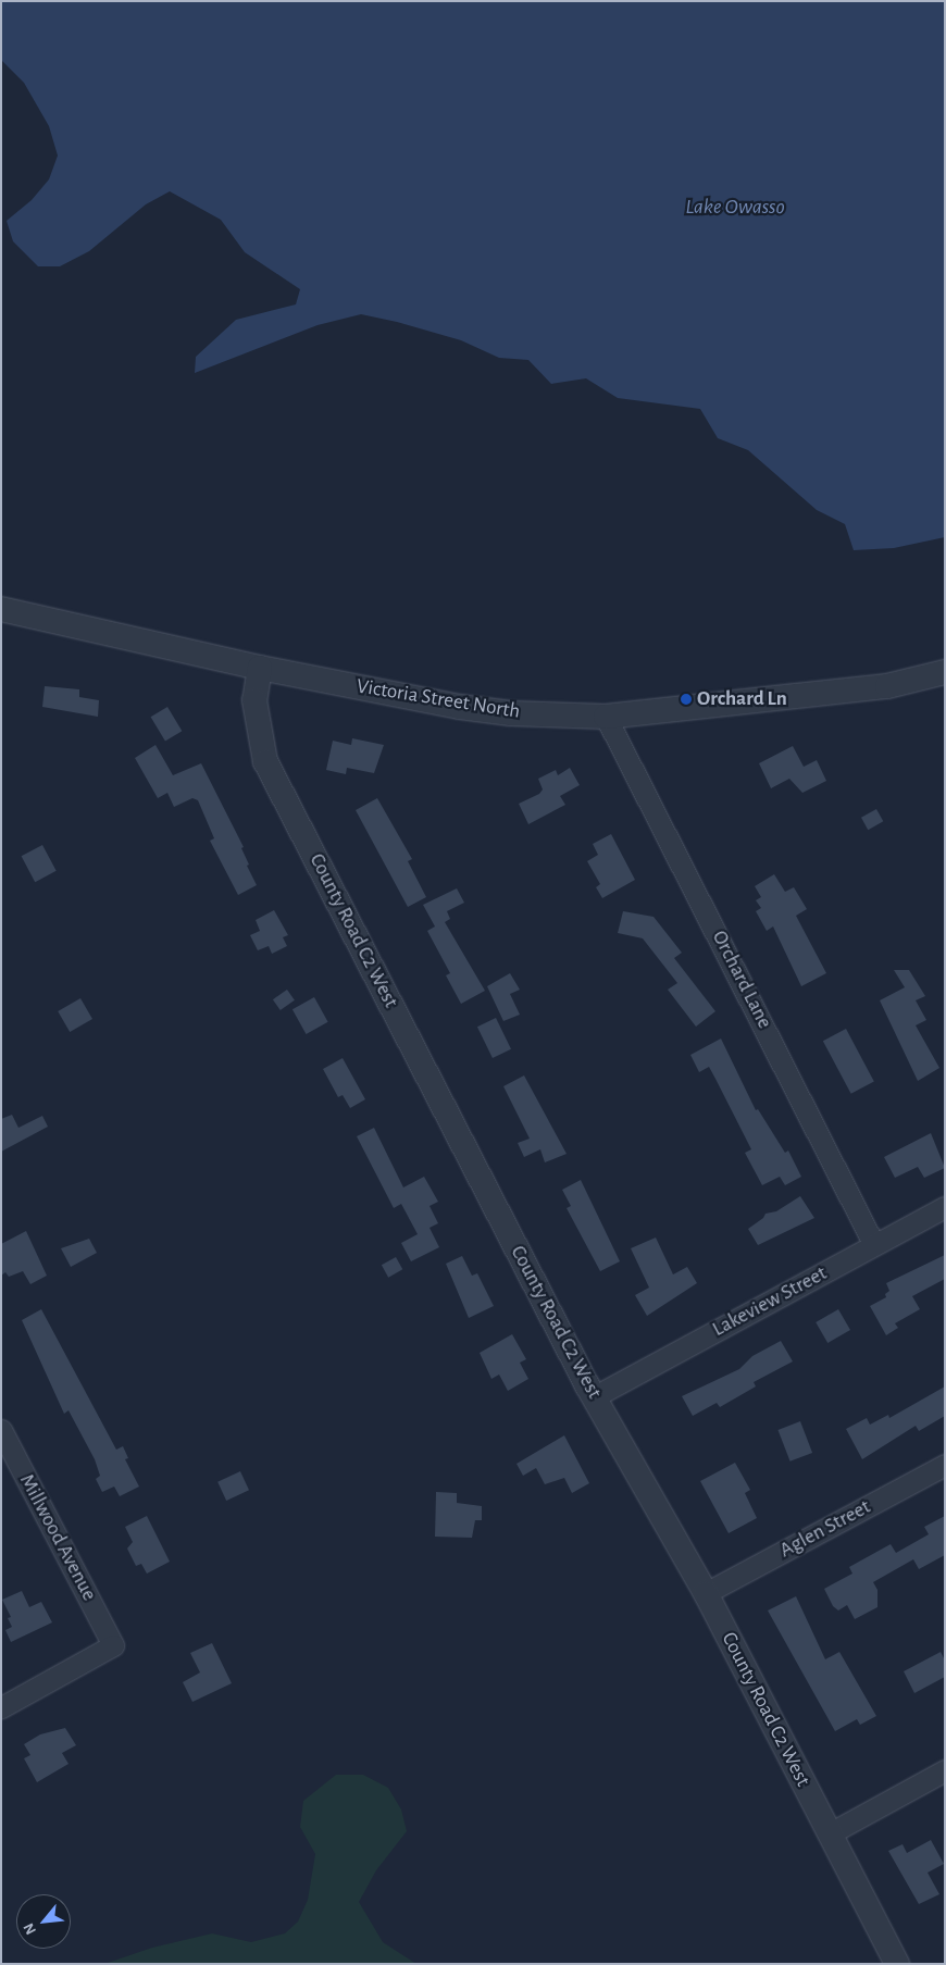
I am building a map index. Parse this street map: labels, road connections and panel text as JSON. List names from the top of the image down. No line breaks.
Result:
{"streets":{"street":["Victoria Street North","County Road C2 West","Orchard Lane","Lakeview Street","Aglen Street","Millwood Avenue"]},"crossings":[["Victoria Street North","County Road C2 West"],["Victoria Street North","Orchard Lane"],["County Road C2 West","Lakeview Street"],["County Road C2 West","Aglen Street"],["Orchard Lane","Lakeview Street"]],"water":["Lake Owasso"],"places":["Orchard Ln"],"north":"bottom left"}
